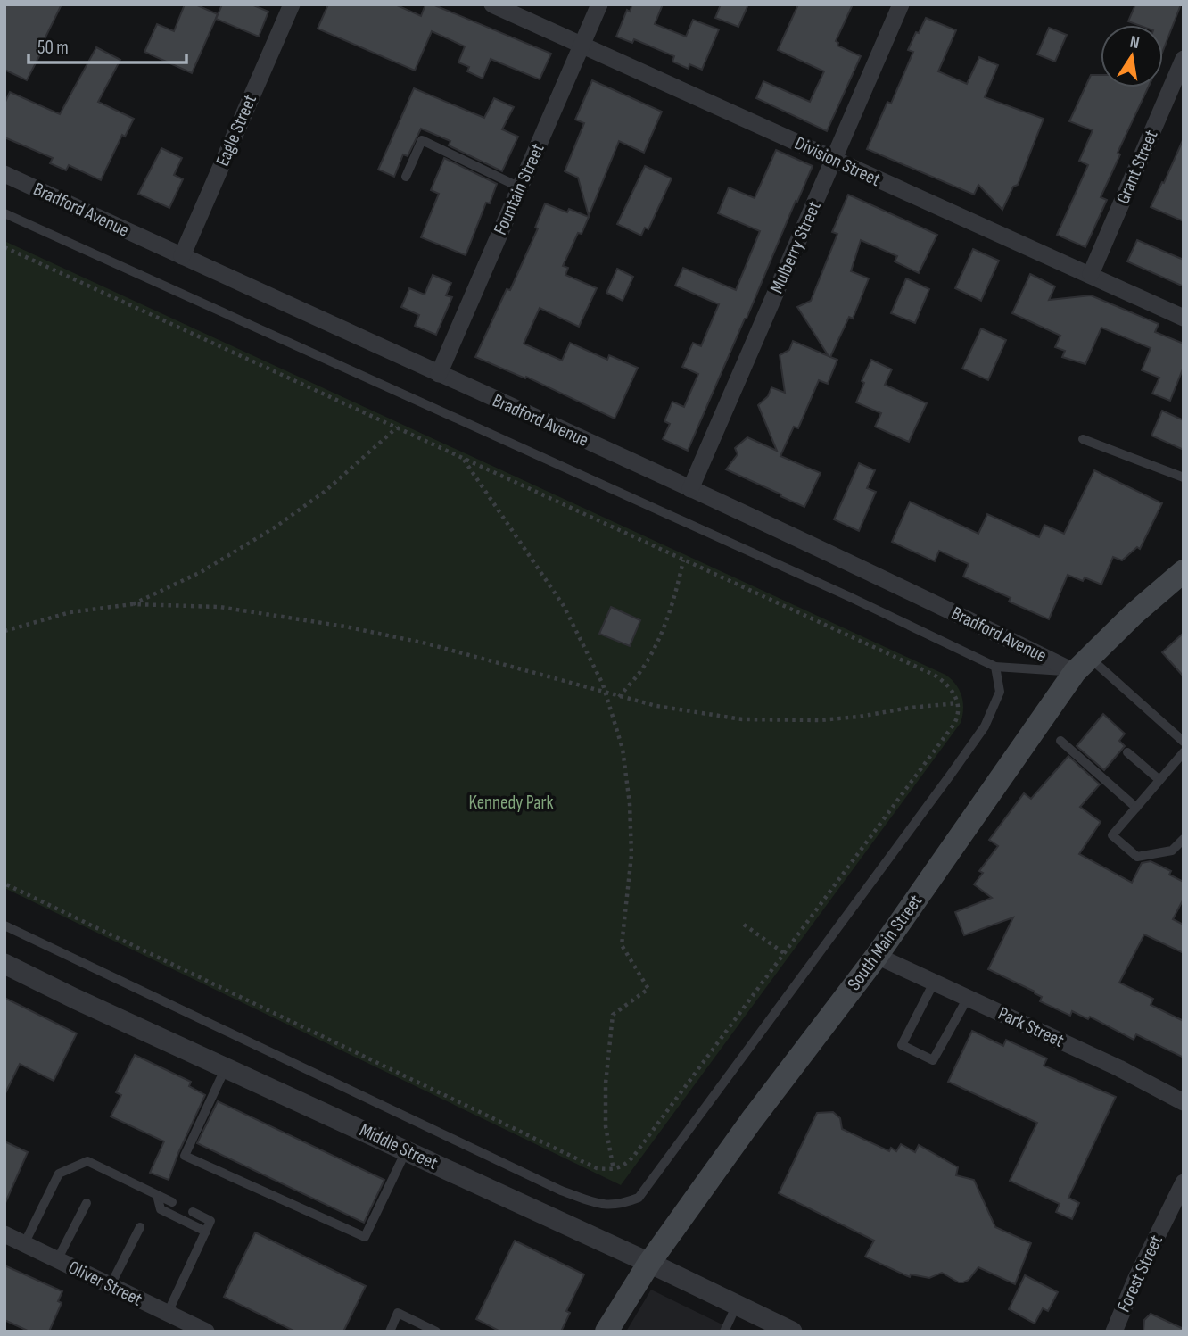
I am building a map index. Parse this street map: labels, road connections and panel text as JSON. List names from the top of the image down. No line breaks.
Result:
{"streets":{"main road":["South Main Street"],"street":["Eagle Street","Division Street","Grant Street","Fountain Street","Bradford Avenue","Mulberry Street","Park Street","Middle Street","Forest Street","Oliver Street"]},"crossings":[["Eagle Street","Bradford Avenue"],["Division Street","Grant Street"],["Division Street","Fountain Street"],["Division Street","Mulberry Street"],["Fountain Street","Bradford Avenue"],["Bradford Avenue","Mulberry Street"],["Bradford Avenue","South Main Street"],["South Main Street","Park Street"],["South Main Street","Middle Street"]],"parks":["Kennedy Park"],"scale_bar":"50 m","north":"top"}
